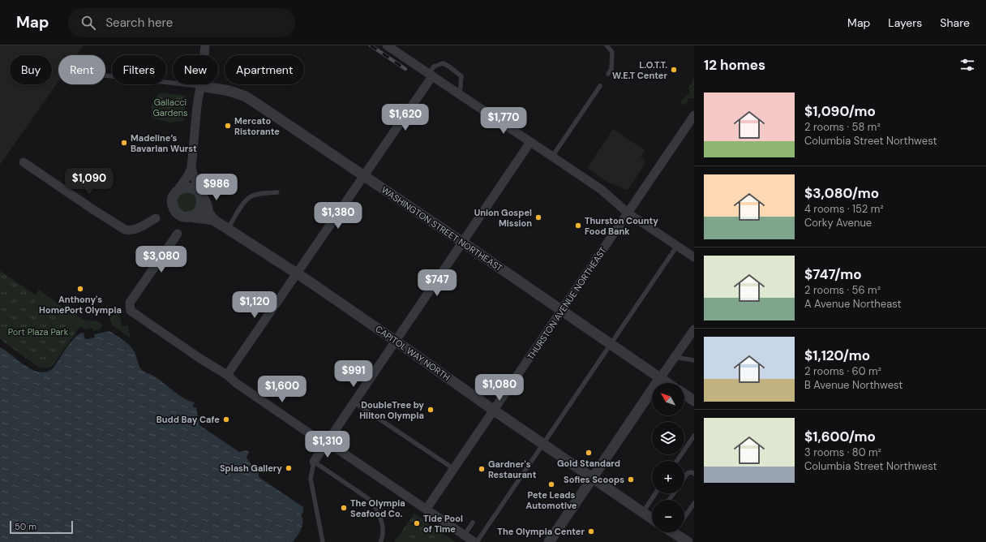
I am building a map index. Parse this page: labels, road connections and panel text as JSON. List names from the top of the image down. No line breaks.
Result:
{"streets":{"street":["WASHINGTON STREET NORTHEAST","THURSTON AVENUE NORTHEAST","CAPITOL WAY NORTH"]},"crossings":[["WASHINGTON STREET NORTHEAST","THURSTON AVENUE NORTHEAST"],["THURSTON AVENUE NORTHEAST","CAPITOL WAY NORTH"]],"parks":["Gallacci Gardens","Port Plaza Park"],"places":["L.O.T.T. W.E.T Center","Mercato Ristorante","Madeline’s Bavarian Wurst","Union Gospel Mission","Thurston County Food Bank","Anthony's HomePort Olympia","DoubleTree by Hilton Olympia","Budd Bay Cafe","Gold Standard","Splash Gallery","Gardner's Restaurant","Sofies Scoops","Pete Leads Automotive","The Olympia Seafood Co.","Tide Pool of Time","The Olympia Center"],"scale_bar":"50 m","north":"top left","page":{"header":"Map","search":"Search here","nav":["Map","Layers","Share"],"heading":"12 homes","chip":["Buy","Rent","Filters","New","Apartment"],"list":[{"name":"$1,090/mo","note":"2 rooms · 58 m² · Columbia Street Northwest"},{"name":"$3,080/mo","note":"4 rooms · 152 m² · Corky Avenue"},{"name":"$747/mo","note":"2 rooms · 56 m² · A Avenue Northeast"},{"name":"$1,120/mo","note":"2 rooms · 60 m² · B Avenue Northwest"},{"name":"$1,600/mo","note":"3 rooms · 80 m² · Columbia Street Northwest"}],"price":["$1,620","$1,770","$1,090","$986","$1,380","$3,080","$747","$1,120","$991","$1,080","$1,600","$1,310"],"map_buttons":["+","−"],"scale":"50 m"}}
